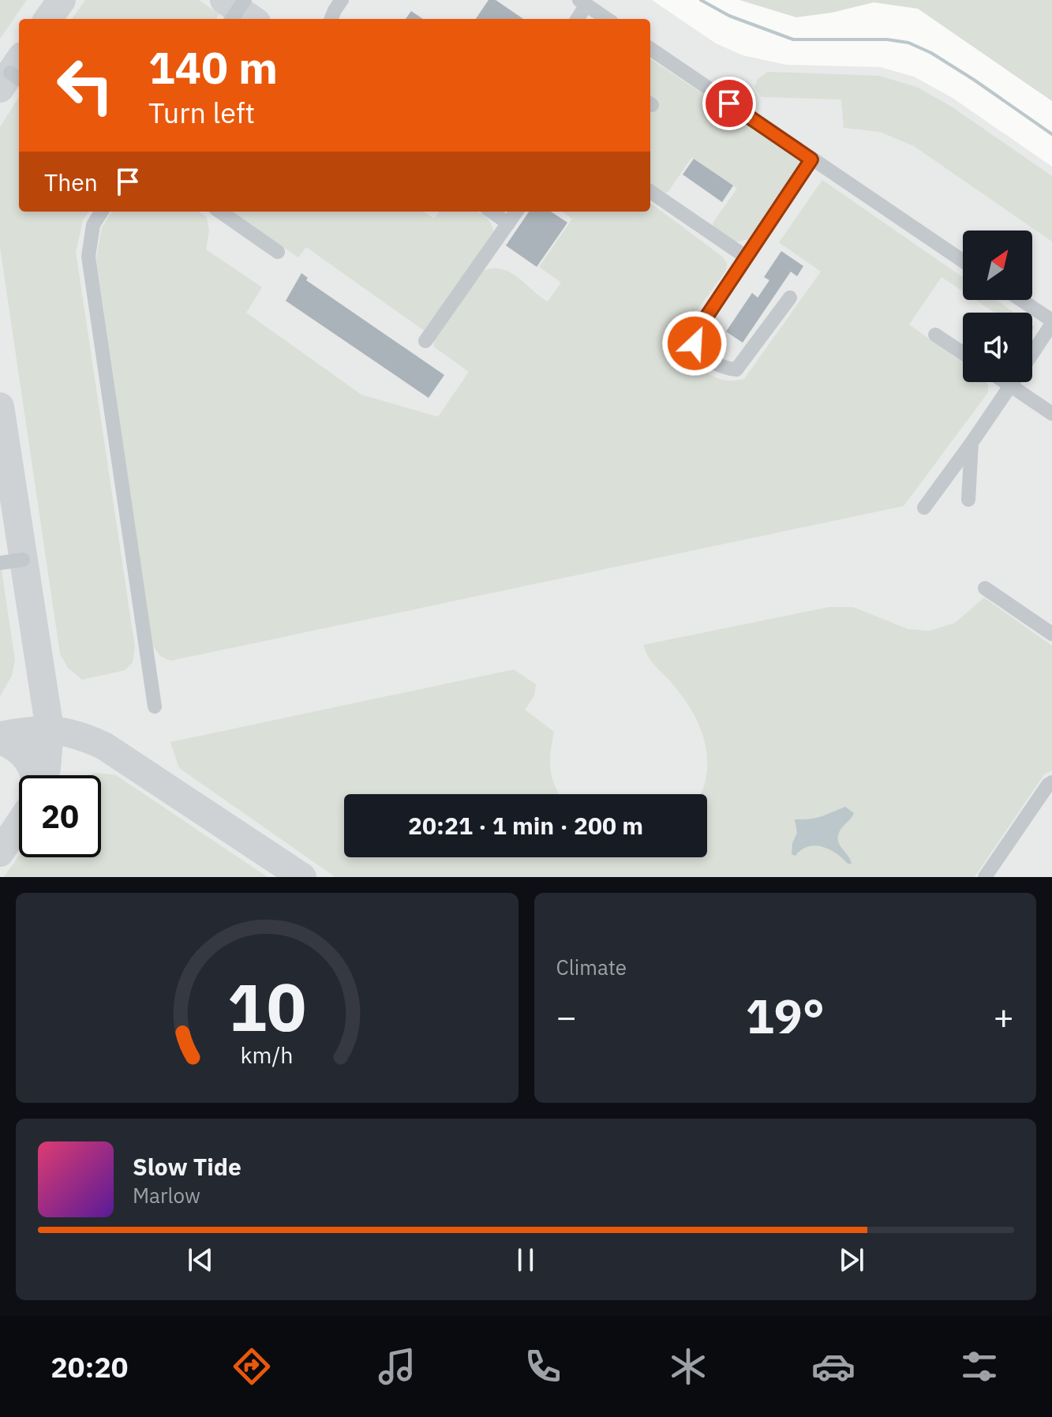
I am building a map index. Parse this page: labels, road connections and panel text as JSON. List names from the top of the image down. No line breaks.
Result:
{"north":"top right","page":{"turn":["140 m","Turn left"],"then":"Then","limit":"20","trip":"20:21 · 1 min · 200 m","tile":"Climate","heat":["−","19°","+"],"song":["Slow Tide","Marlow"],"tabs":"20:20","gauge":["10","km/h"]}}
